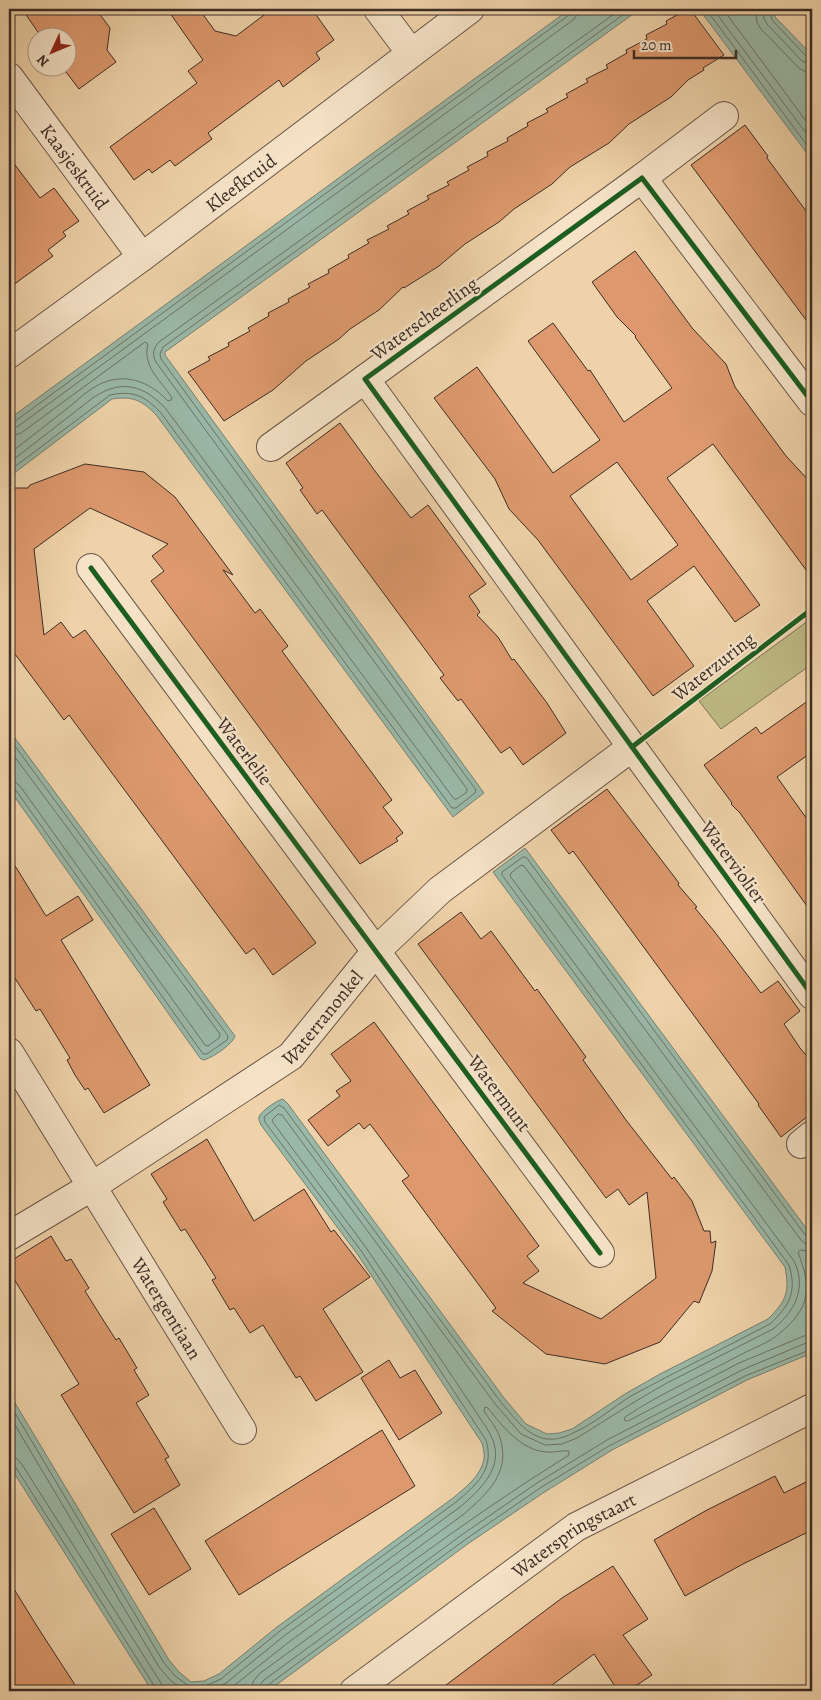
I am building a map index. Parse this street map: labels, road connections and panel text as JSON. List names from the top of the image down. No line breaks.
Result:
{"streets":{"street":["Kaasjeskruid","Kleefkruid","Waterscheerling","Waterlelie","Waterviolier","Waterranonkel","Watermunt","Watergentiaan","Waterspringstaart"],"cycle path":["Waterzuring"]},"crossings":[["Kaasjeskruid","Kleefkruid"],["Waterscheerling","Waterviolier"],["Waterscheerling","Waterranonkel"],["Waterlelie","Waterranonkel"],["Waterlelie","Watermunt"],["Waterviolier","Waterranonkel"],["Waterranonkel","Watermunt"],["Waterranonkel","Watergentiaan"]],"scale_bar":"20 m","north":"bottom left"}
